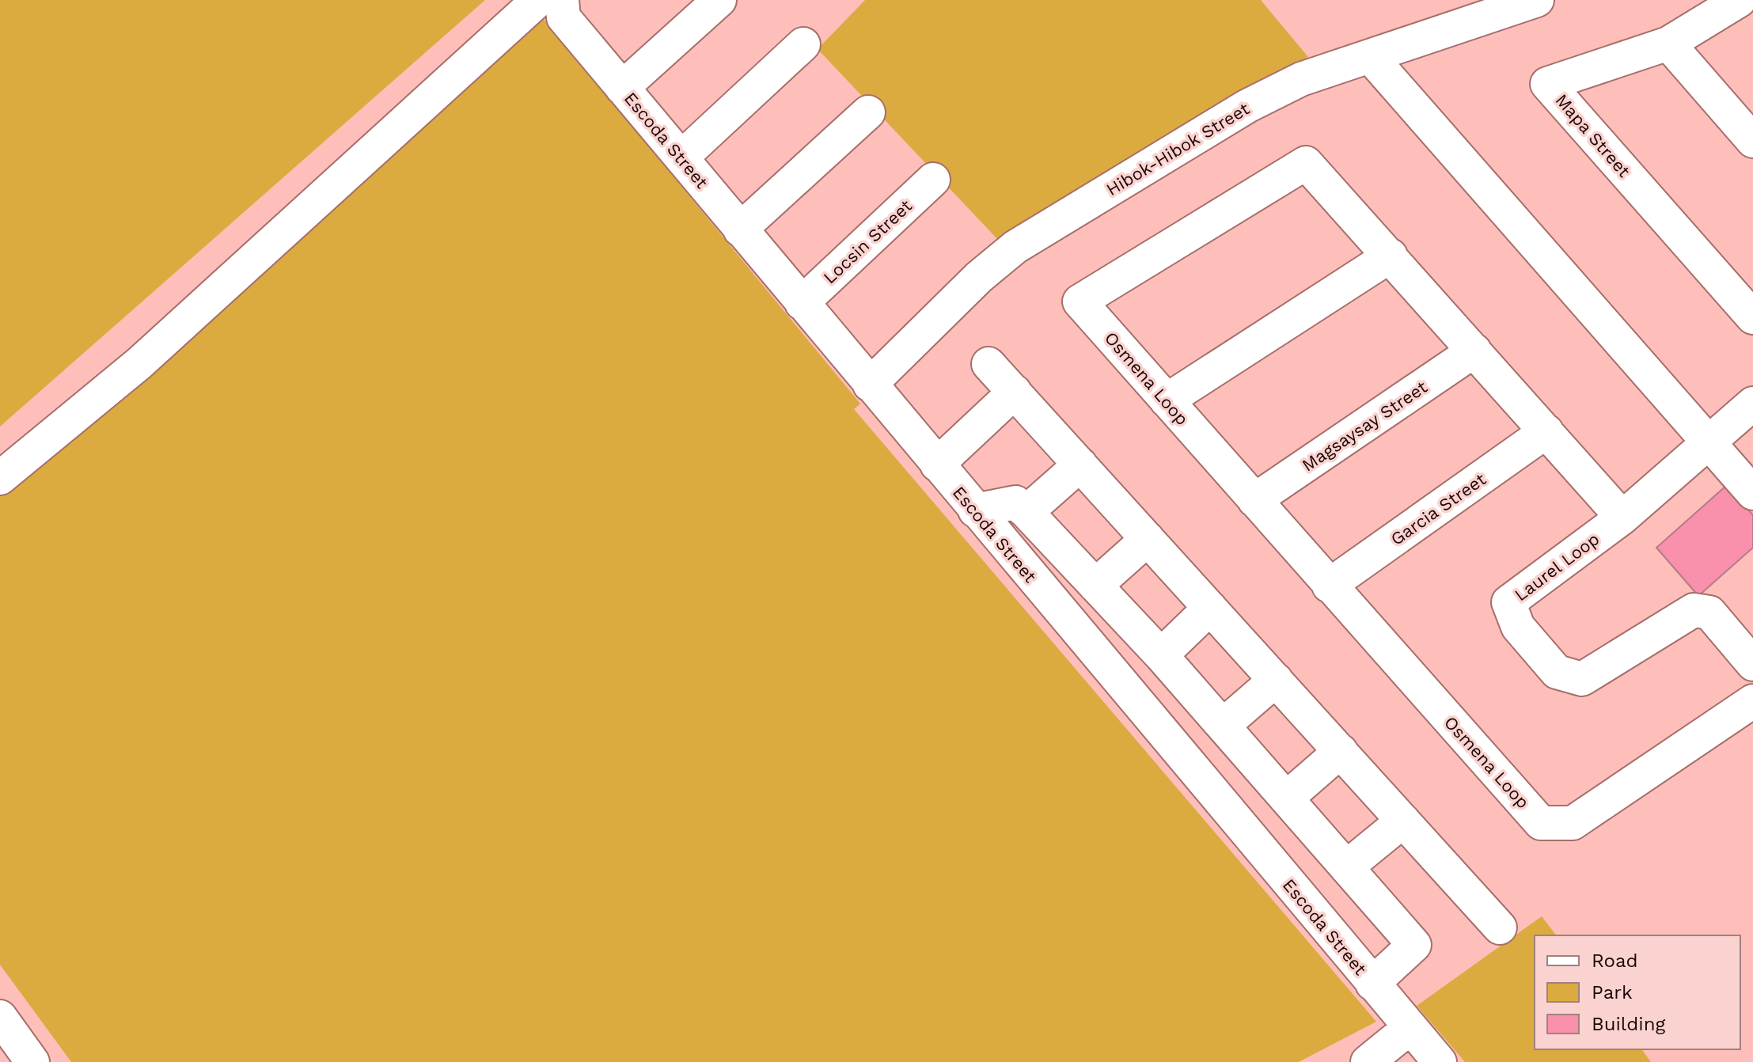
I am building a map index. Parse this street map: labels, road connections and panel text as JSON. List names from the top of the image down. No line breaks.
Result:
{"streets":{"street":["Mapa Street","Escoda Street","Hibok-Hibok Street","Locsin Street","Osmena Loop","Magsaysay Street","Garcia Street","Laurel Loop"]},"crossings":[["Escoda Street","Hibok-Hibok Street"],["Escoda Street","Locsin Street"],["Osmena Loop","Magsaysay Street"],["Osmena Loop","Garcia Street"],["Osmena Loop","Laurel Loop"]],"legend":["Road","Park","Building"]}
